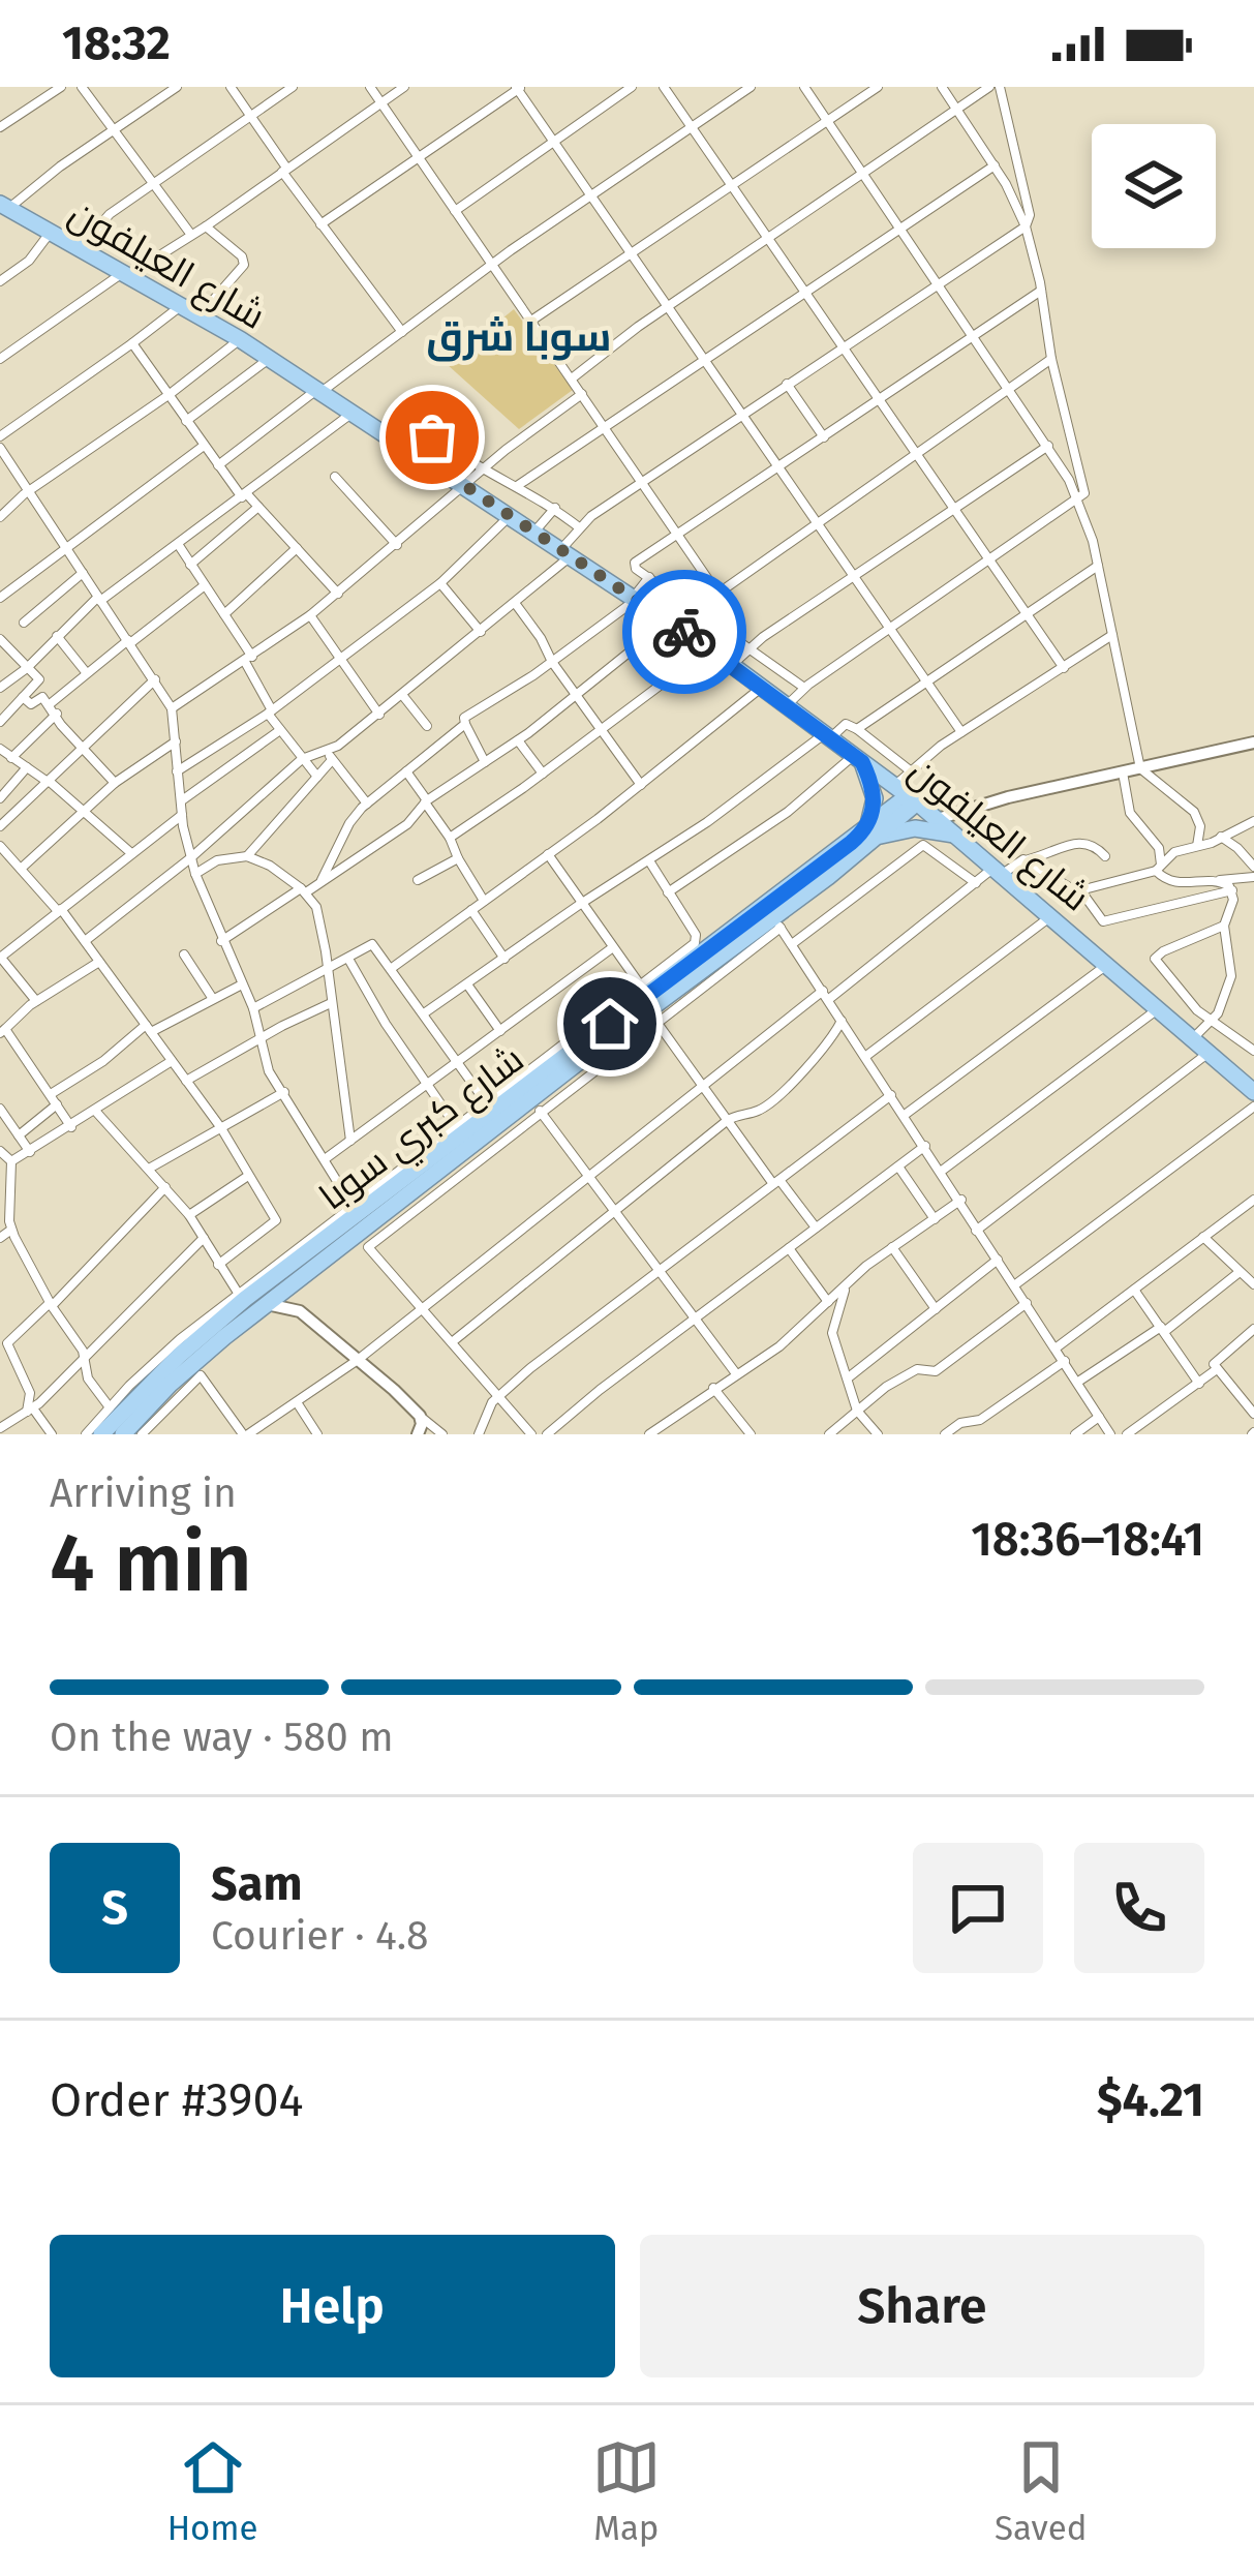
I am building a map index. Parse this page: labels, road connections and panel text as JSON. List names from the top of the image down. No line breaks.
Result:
{"streets":{"highway":["شارع العيلفون","شارع كبري سوبا"]},"crossings":[["شارع العيلفون","شارع كبري سوبا"]],"districts":["سوبا شرق"],"page":{"status":"18:32","heading":["4 min","Arriving in","18:36–18:41"],"panel":["Sam","Courier · 4.8","Order #3904","$4.21"],"bar":"On the way · 580 m","round":"S","buttons":["Help","Share"],"tabs":["Home","Map","Saved"]}}
